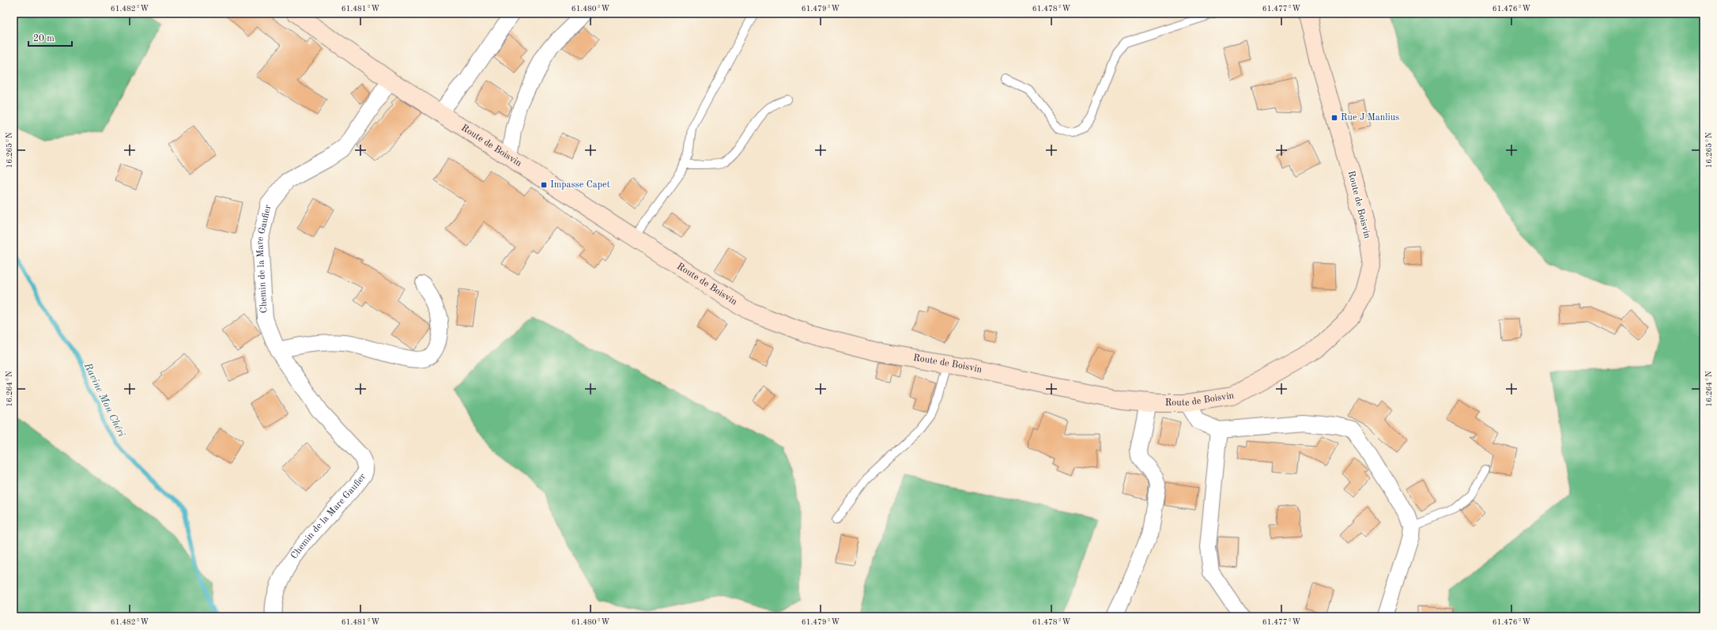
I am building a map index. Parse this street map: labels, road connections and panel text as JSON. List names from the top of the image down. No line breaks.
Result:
{"streets":{"main road":["Route de Boisvin"],"street":["Chemin de la Mare Gaufier"]},"crossings":[["Route de Boisvin","Chemin de la Mare Gaufier"]],"water":["Ravine Mon Chéri"],"places":{"transit":["Rue J Manlius","Impasse Capet"]},"scale_bar":"20 m","coordinates":["61.482°W","61.481°W","61.480°W","61.479°W","61.478°W","61.477°W","61.476°W","16.265°N","16.264°N"]}
